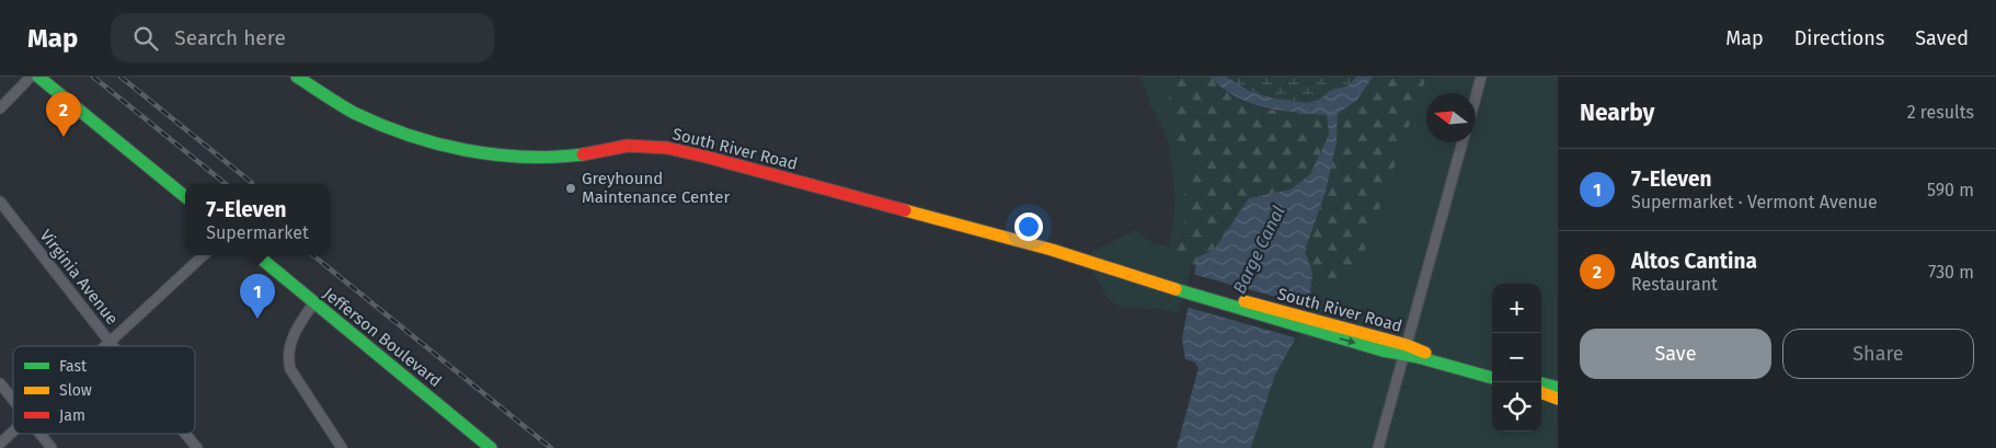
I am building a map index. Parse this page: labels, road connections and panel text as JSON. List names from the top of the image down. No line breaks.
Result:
{"streets":{"street":["South River Road","Virginia Avenue","Jefferson Boulevard"]},"water":["Barge Canal"],"places":["Greyhound Maintenance Center"],"legend":["Fast","Slow","Jam"],"north":"left","page":{"header":"Map","search":"Search here","nav":["Map","Directions","Saved"],"heading":["Nearby","2 results"],"pins":["2","1"],"list":[{"mark":"1","name":"7-Eleven","note":"Supermarket · Vermont Avenue","value":"590 m"},{"mark":"2","name":"Altos Cantina","note":"Restaurant","value":"730 m"}],"popup":["7-Eleven","Supermarket"],"map_buttons":["+","−"],"buttons":["Save","Share"]}}
